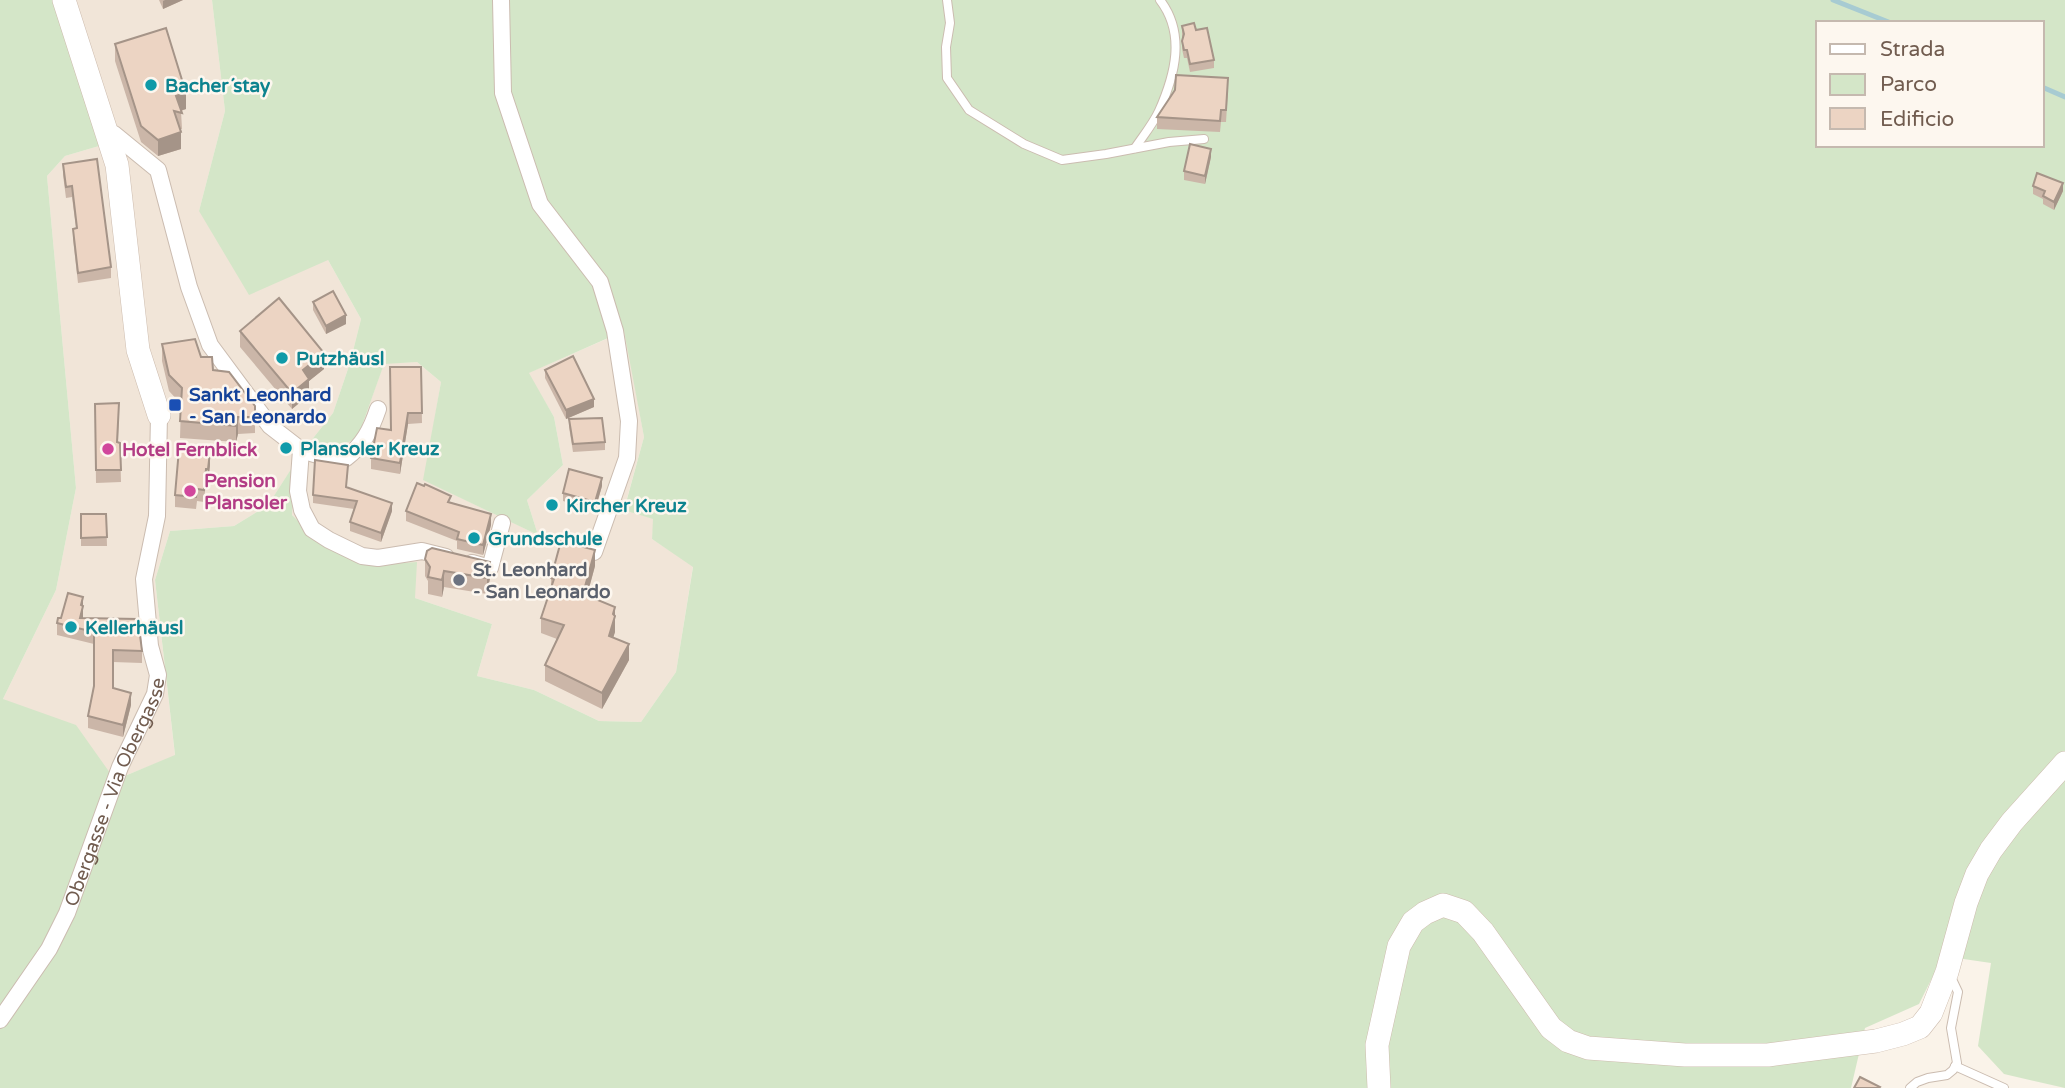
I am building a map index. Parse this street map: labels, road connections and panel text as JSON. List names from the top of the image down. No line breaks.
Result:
{"streets":{"street":["Obergasse - Via Obergasse"]},"places":{"other":["Bacher´stay","Putzhäusl","Plansoler Kreuz","Hotel Fernblick","Pension Plansoler","Kircher Kreuz","Grundschule","St. Leonhard - San Leonardo","Kellerhäusl"],"transit":["Sankt Leonhard - San Leonardo"]},"legend":["Strada","Parco","Edificio"]}
